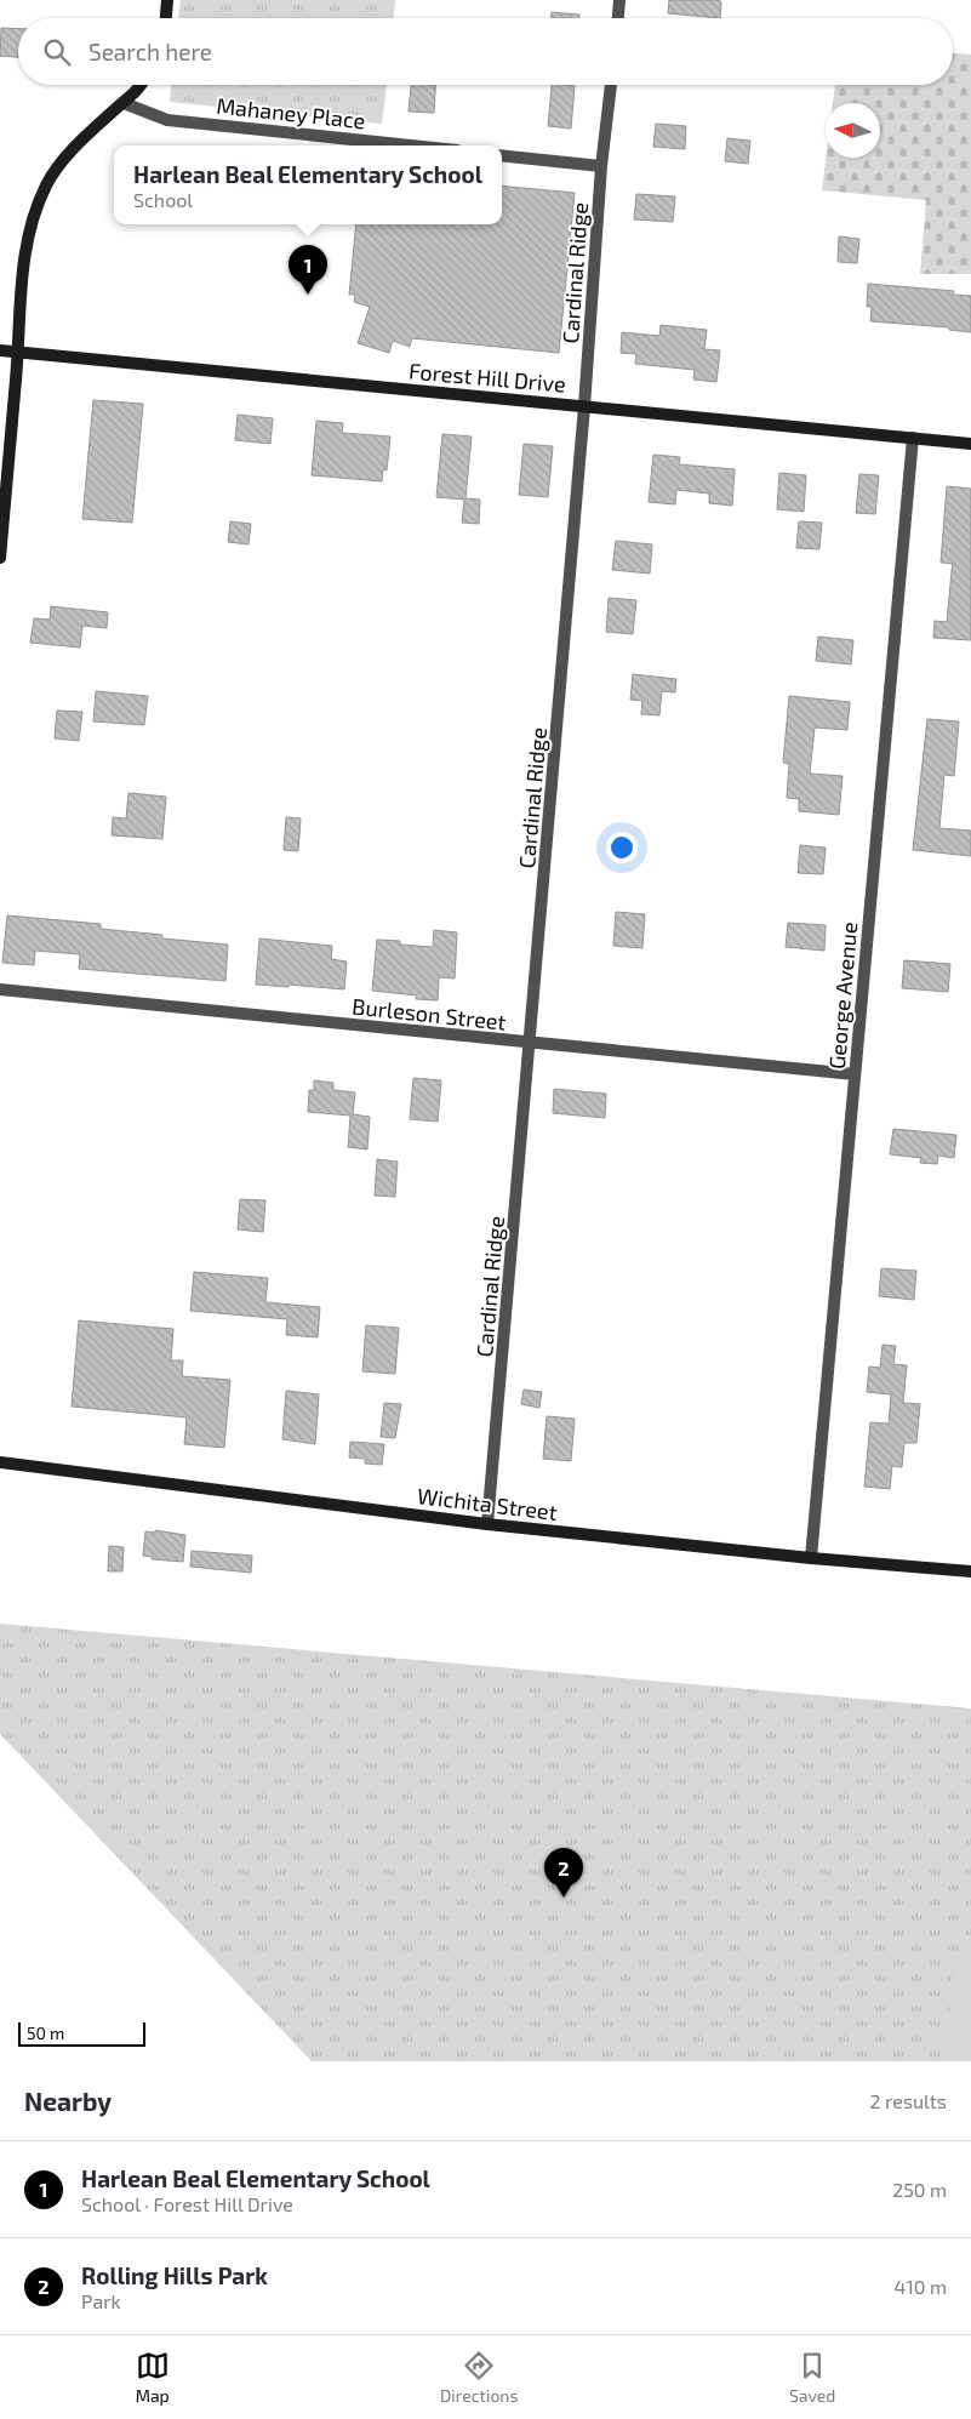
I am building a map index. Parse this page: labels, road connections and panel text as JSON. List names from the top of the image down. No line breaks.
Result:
{"streets":{"street":["Mahaney Place","Cardinal Ridge","Forest Hill Drive","George Avenue","Burleson Street","Wichita Street"]},"crossings":[["Cardinal Ridge","Forest Hill Drive"],["Cardinal Ridge","Burleson Street"],["Cardinal Ridge","Wichita Street"],["Forest Hill Drive","George Avenue"],["George Avenue","Burleson Street"],["George Avenue","Wichita Street"]],"scale_bar":"50 m","north":"left","page":{"search":"Search here","popup":["Harlean Beal Elementary School","School"],"pins":["1","2"],"scale":"50 m","heading":["Nearby","2 results"],"list":[{"mark":"1","name":"Harlean Beal Elementary School","note":"School · Forest Hill Drive","value":"250 m"},{"mark":"2","name":"Rolling Hills Park","note":"Park","value":"410 m"}],"nav":["Map","Directions","Saved"]}}
